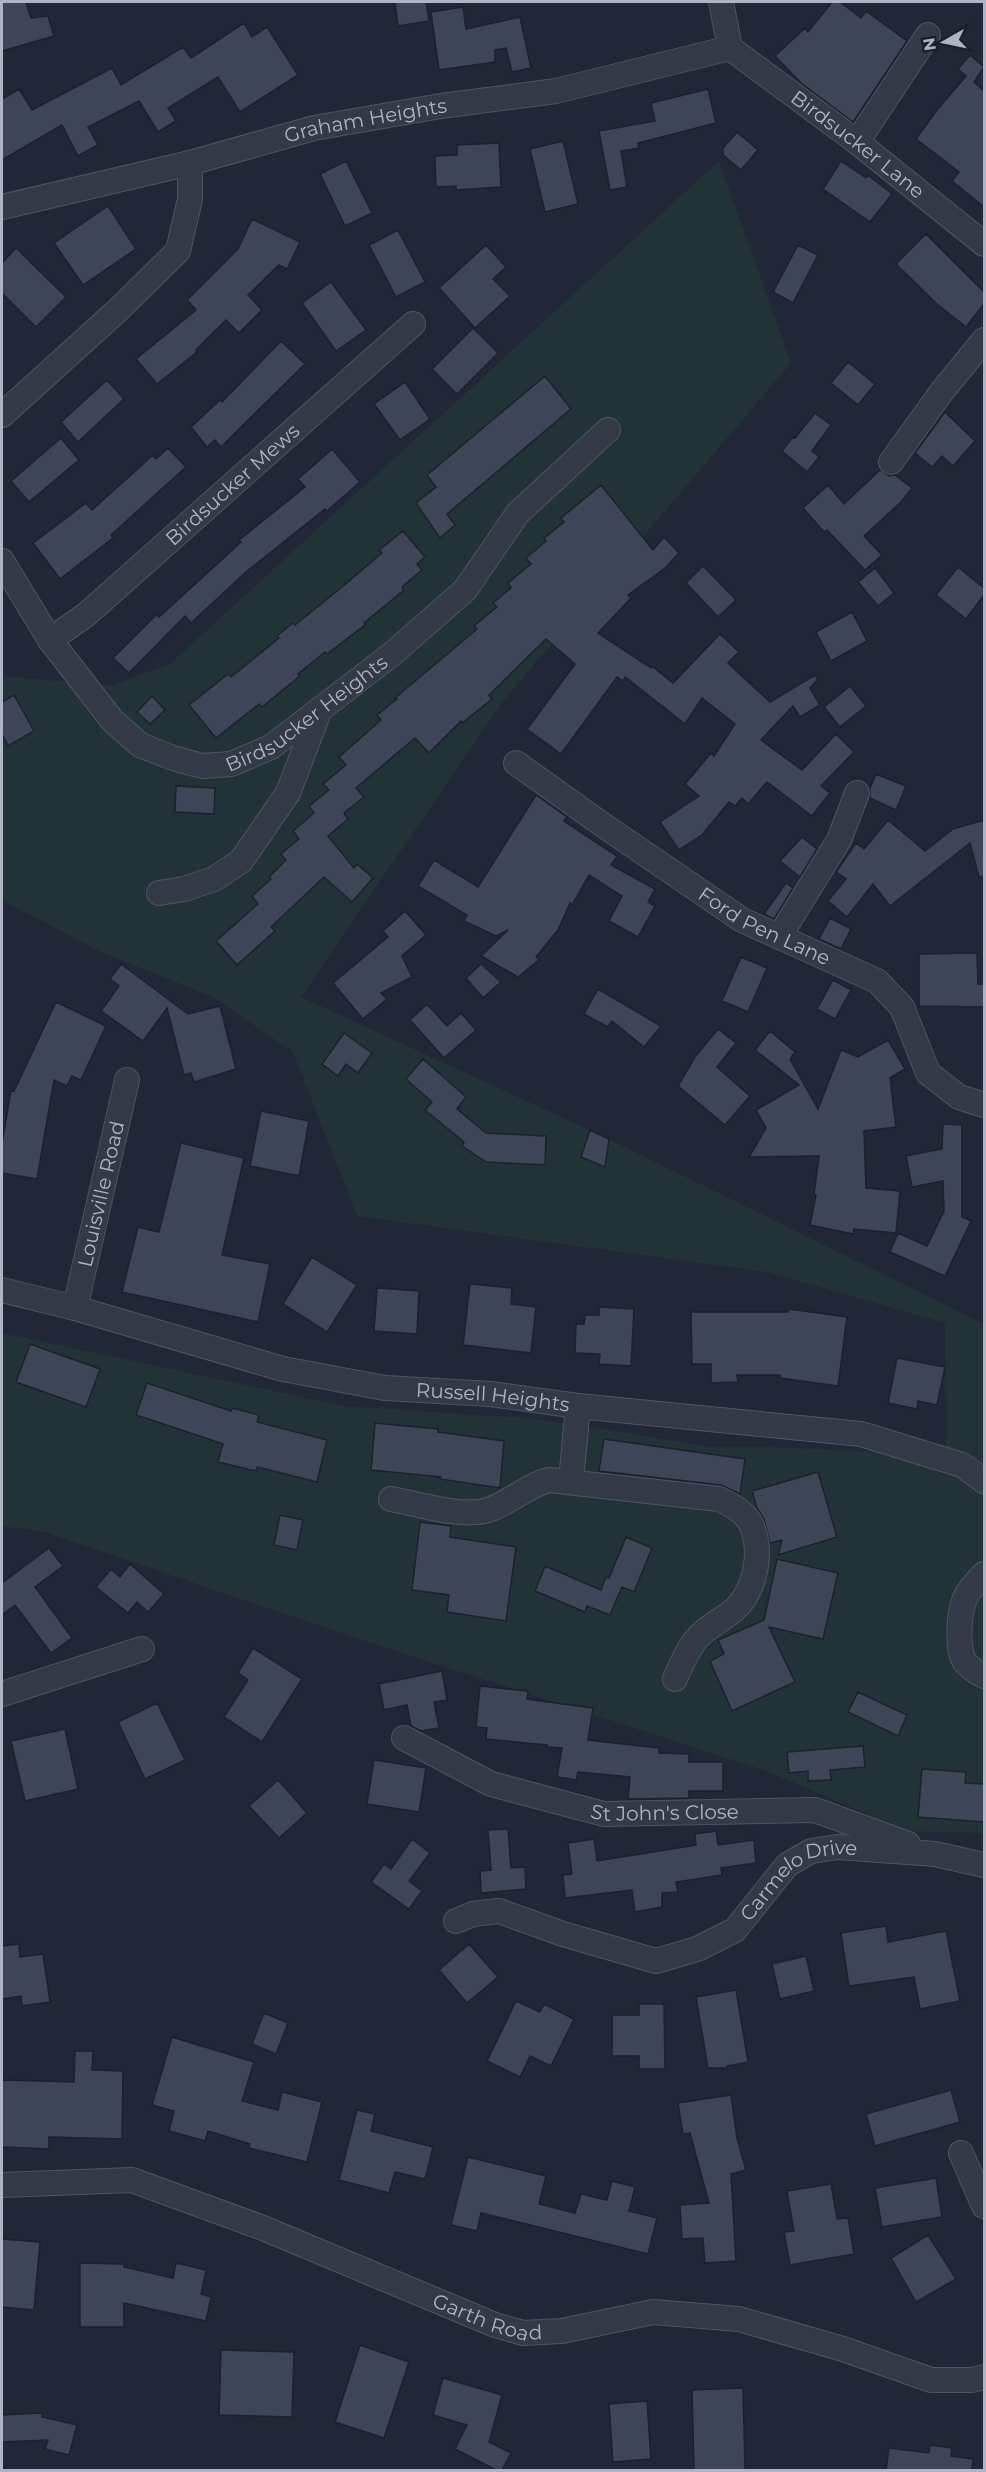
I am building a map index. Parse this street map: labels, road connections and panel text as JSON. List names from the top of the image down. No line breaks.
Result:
{"streets":{"street":["Graham Heights","Birdsucker Lane","Birdsucker Mews","Birdsucker Heights","Ford Pen Lane","Louisville Road","Russell Heights","St John's Close","Carmelo Drive","Garth Road"]},"crossings":[["Graham Heights","Birdsucker Lane"],["Birdsucker Mews","Birdsucker Heights"],["Louisville Road","Russell Heights"],["St John's Close","Carmelo Drive"]],"north":"left"}
